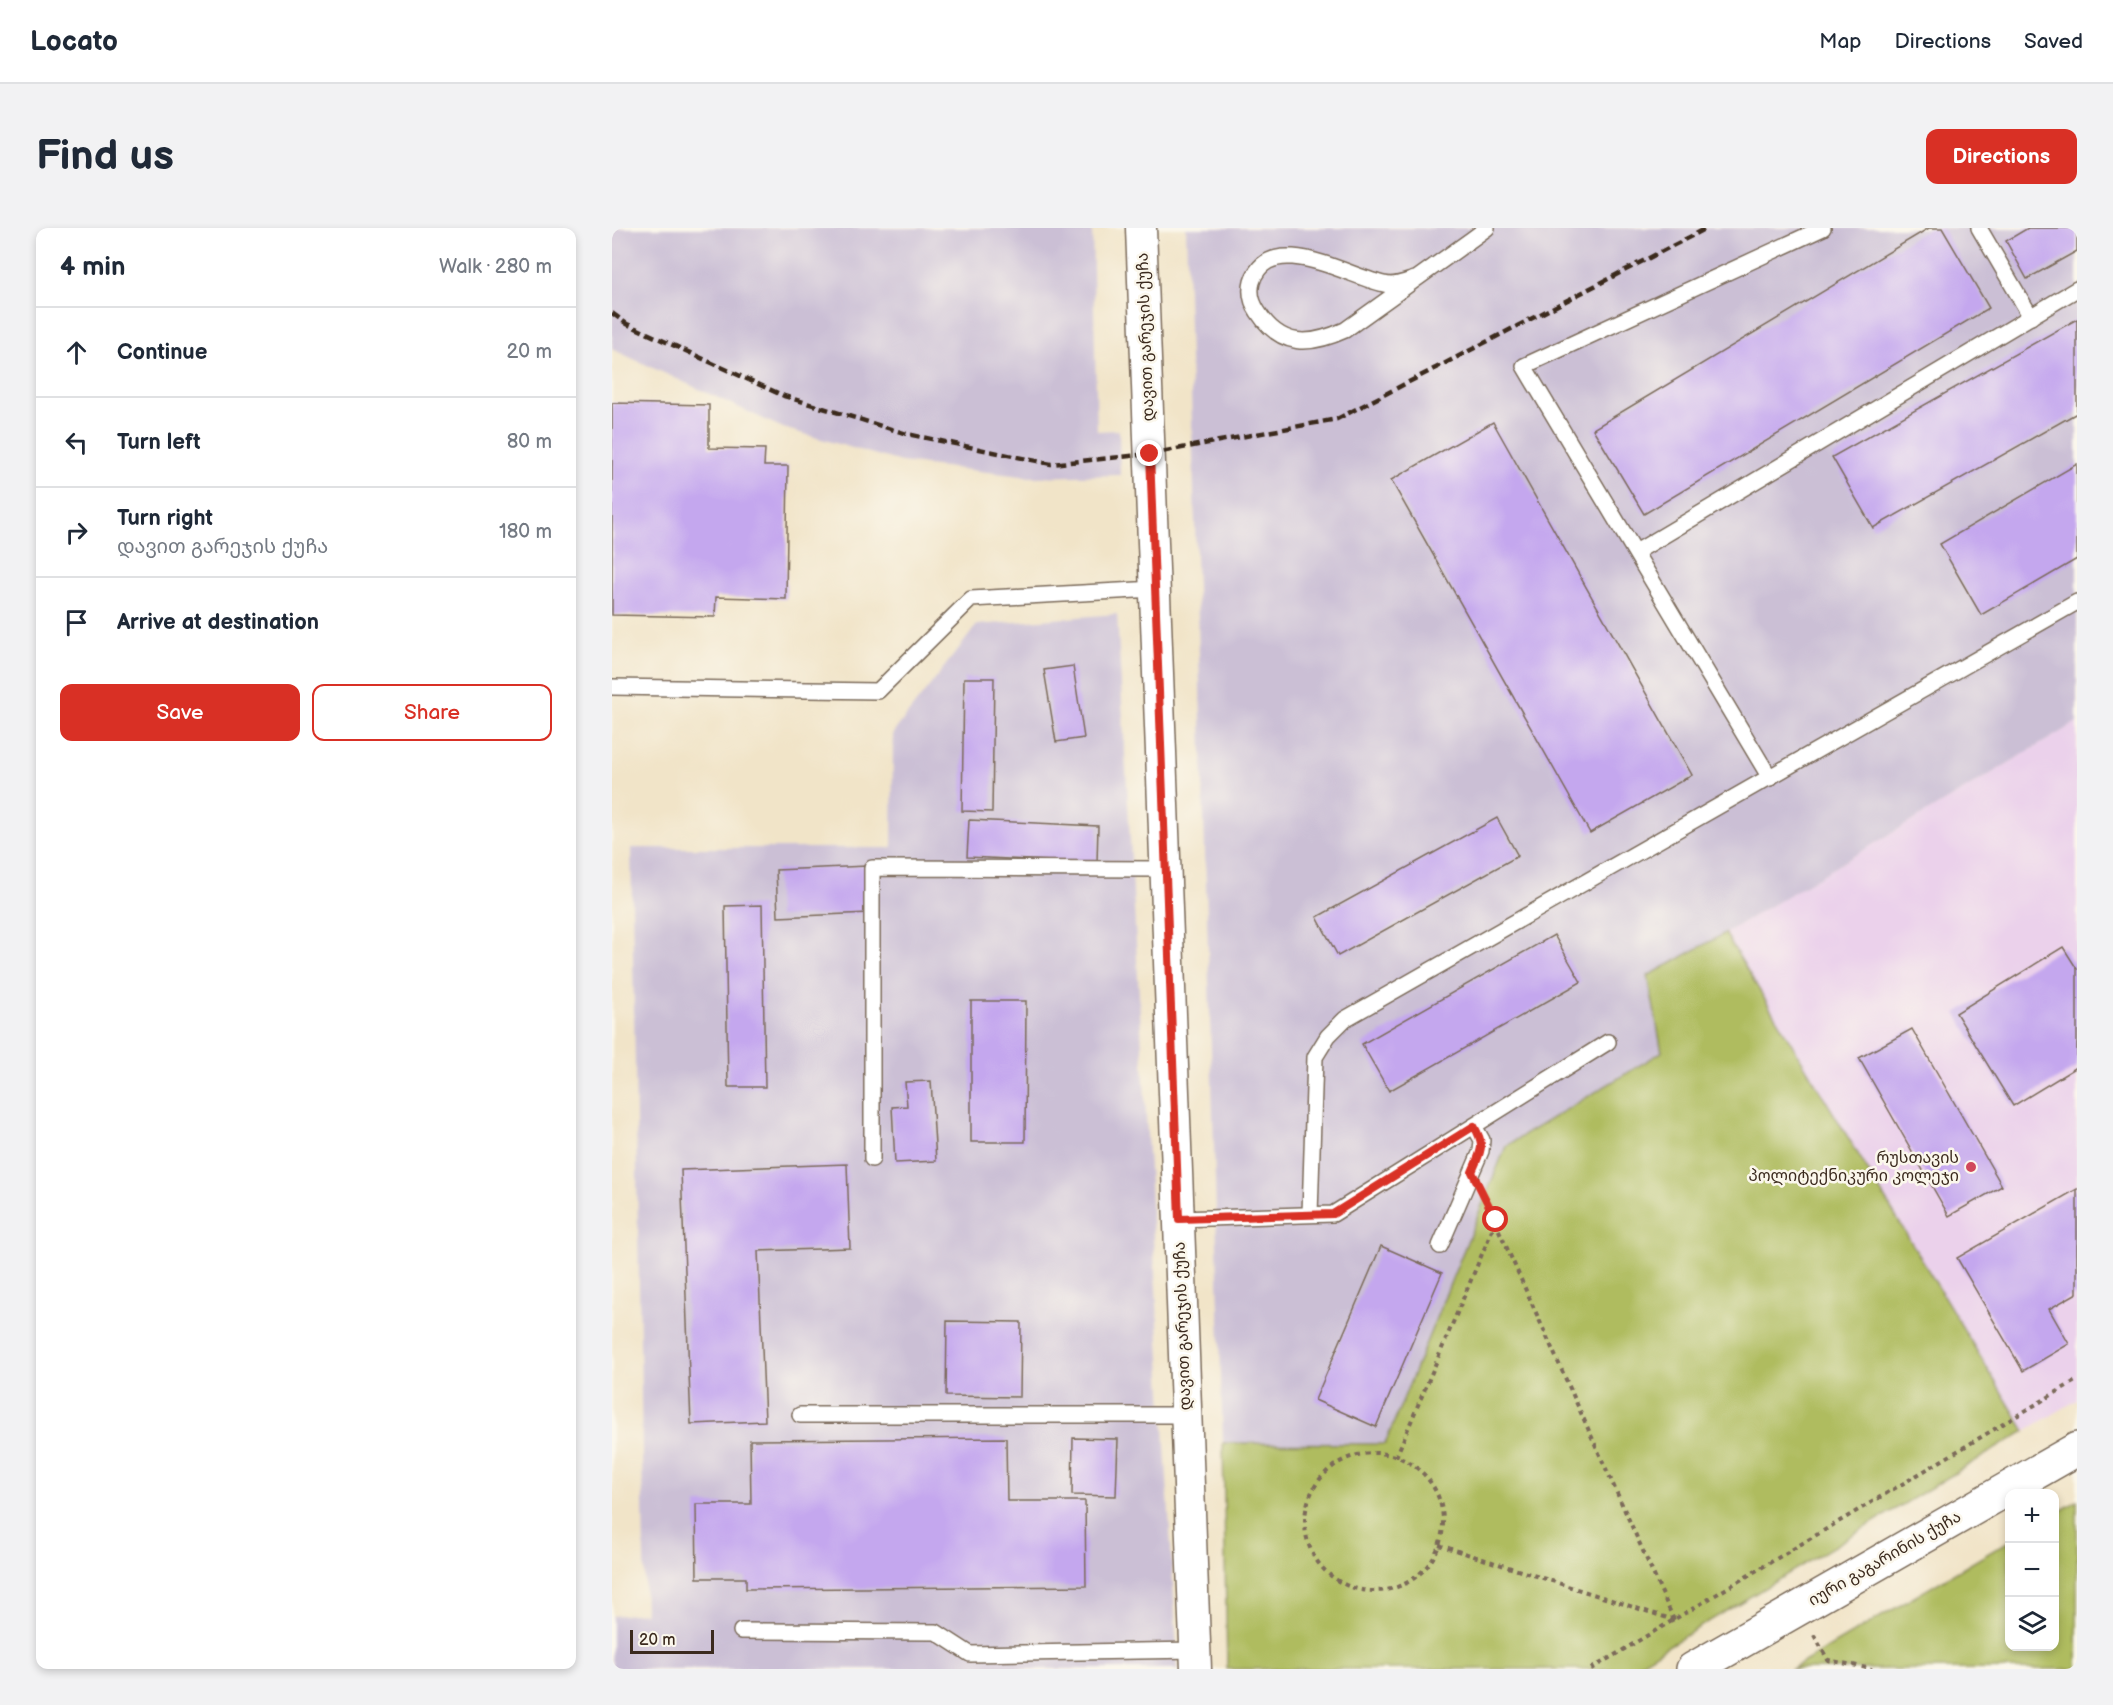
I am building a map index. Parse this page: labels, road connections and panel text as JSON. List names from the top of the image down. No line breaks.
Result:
{"streets":{"street":["დავით გარეჯის ქუჩა","იური გაგარინის ქუჩა"]},"places":["რუსთავის პოლიტექნიკური კოლეჯი"],"scale_bar":"20 m","page":{"header":"Locato","nav":["Map","Directions","Saved"],"buttons":["Directions",["Save","Share"]],"title":"Find us","heading":["4 min","Walk · 280 m"],"list":[["Continue","20 m"],["Turn left","80 m"],["Turn right","დავით გარეჯის ქუჩა","180 m"],"Arrive at destination"],"map_buttons":["+","−"],"scale":"20 m"}}
